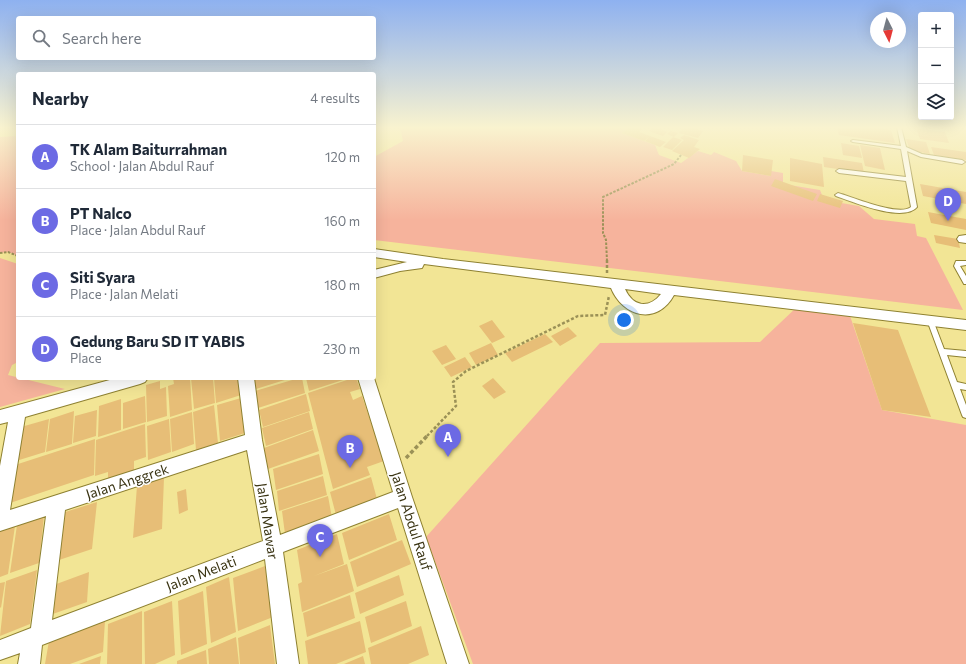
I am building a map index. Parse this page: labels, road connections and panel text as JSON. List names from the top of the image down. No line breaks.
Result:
{"streets":{"street":["Jalan Anggrek","Jalan Mawar","Jalan Abdul Rauf","Jalan Melati"]},"crossings":[["Jalan Anggrek","Jalan Mawar"],["Jalan Mawar","Jalan Melati"],["Jalan Abdul Rauf","Jalan Melati"]],"north":"bottom","page":{"map_buttons":["+","−"],"search":"Search here","heading":["Nearby","4 results"],"list":[{"mark":"A","name":"TK Alam Baiturrahman","note":"School · Jalan Abdul Rauf","value":"120 m"},{"mark":"B","name":"PT Nalco","note":"Place · Jalan Abdul Rauf","value":"160 m"},{"mark":"C","name":"Siti Syara","note":"Place · Jalan Melati","value":"180 m"},{"mark":"D","name":"Gedung Baru SD IT YABIS","note":"Place","value":"230 m"}],"pins":["D","A","B","C"]}}
